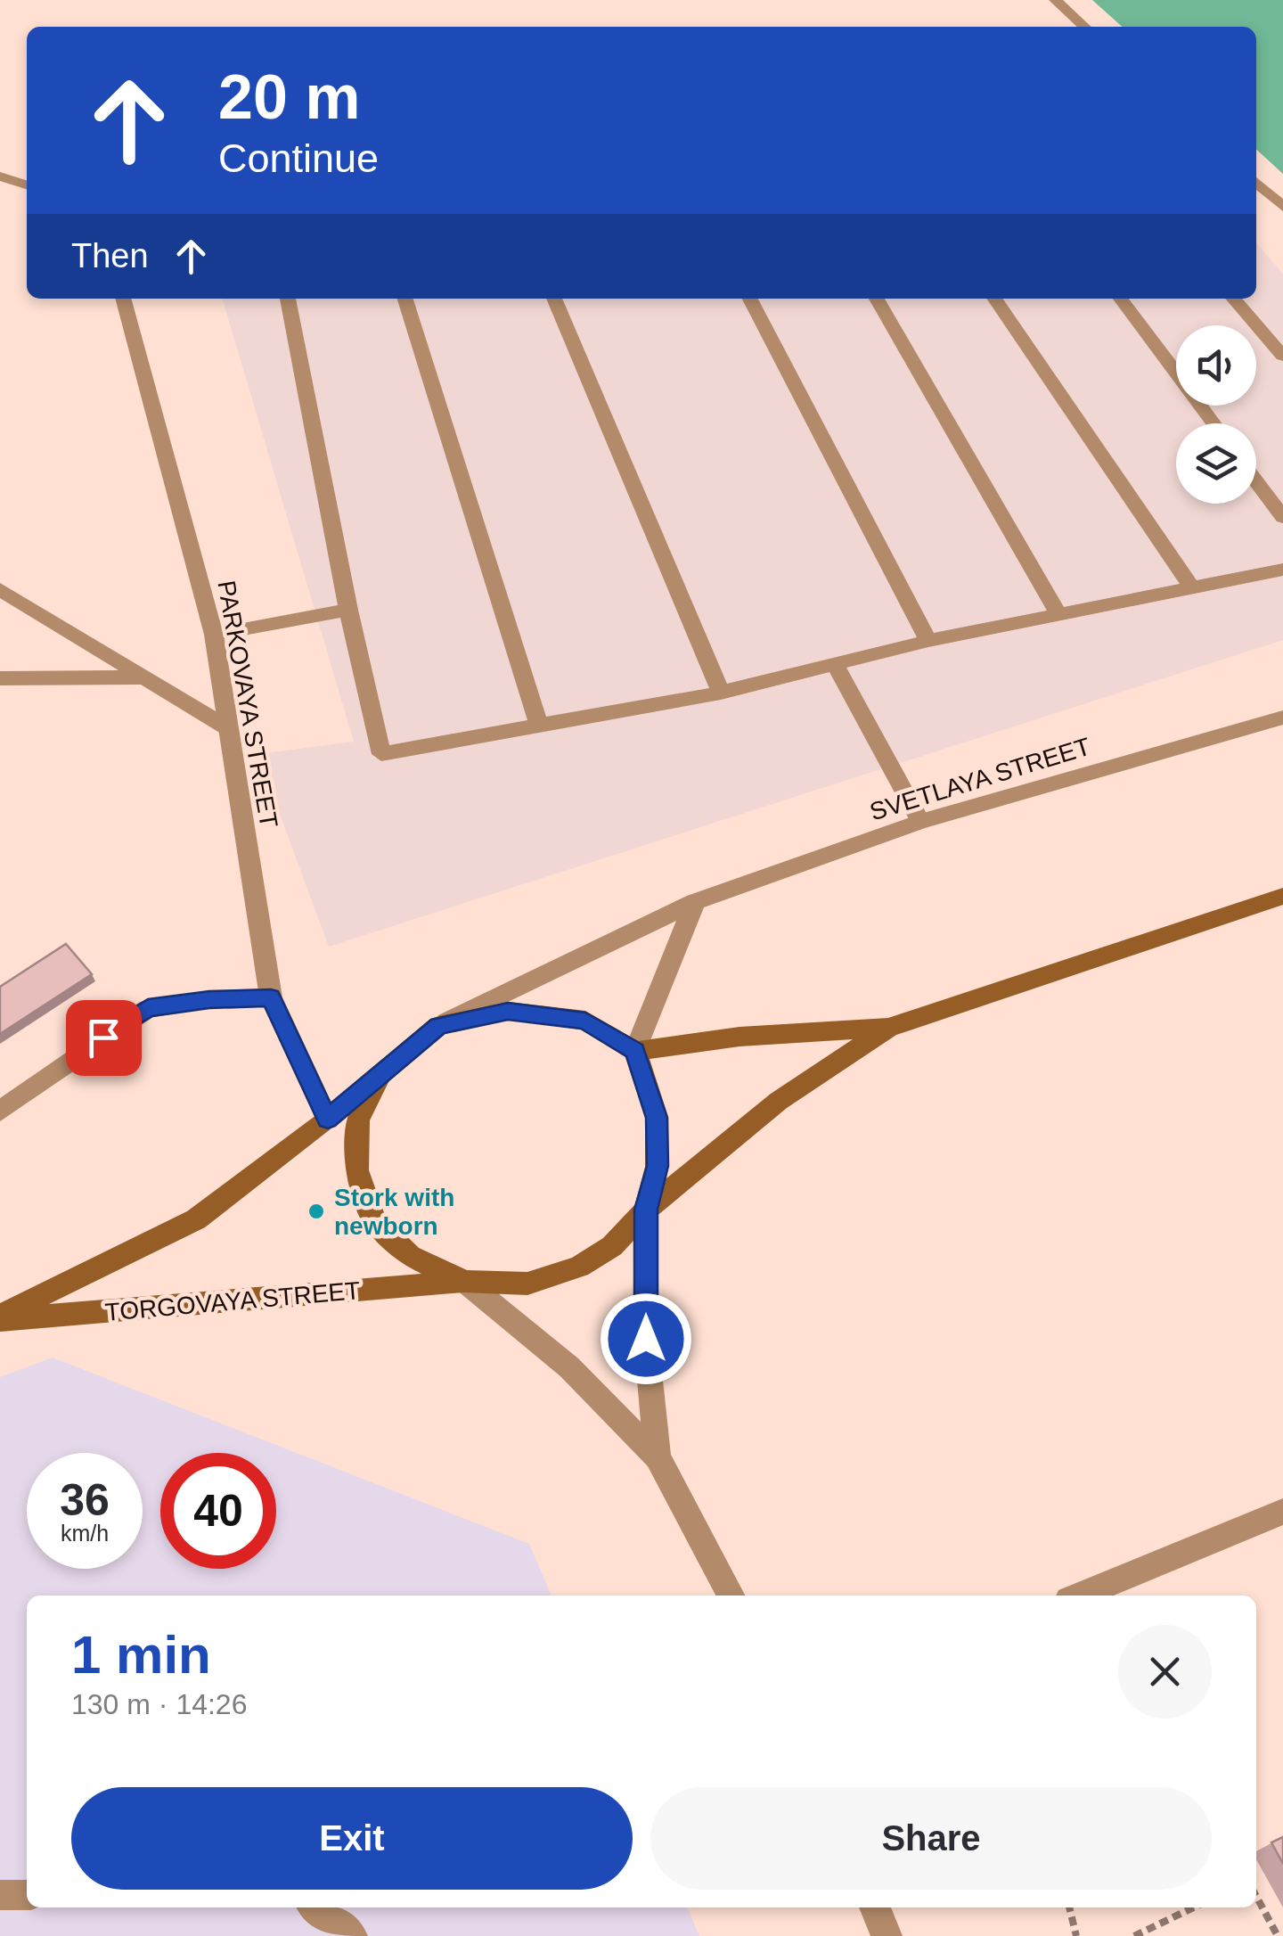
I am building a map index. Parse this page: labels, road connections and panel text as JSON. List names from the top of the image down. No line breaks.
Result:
{"streets":{"main road":["TORGOVAYA STREET"],"street":["PARKOVAYA STREET","SVETLAYA STREET"]},"crossings":[["PARKOVAYA STREET","TORGOVAYA STREET"],["SVETLAYA STREET","TORGOVAYA STREET"]],"places":["Stork with newborn"],"page":{"turn":["20 m","Continue"],"then":"Then","speed":"36 km/h","limit":"40","heading":["1 min","130 m · 14:26"],"buttons":["Exit","Share"]}}
